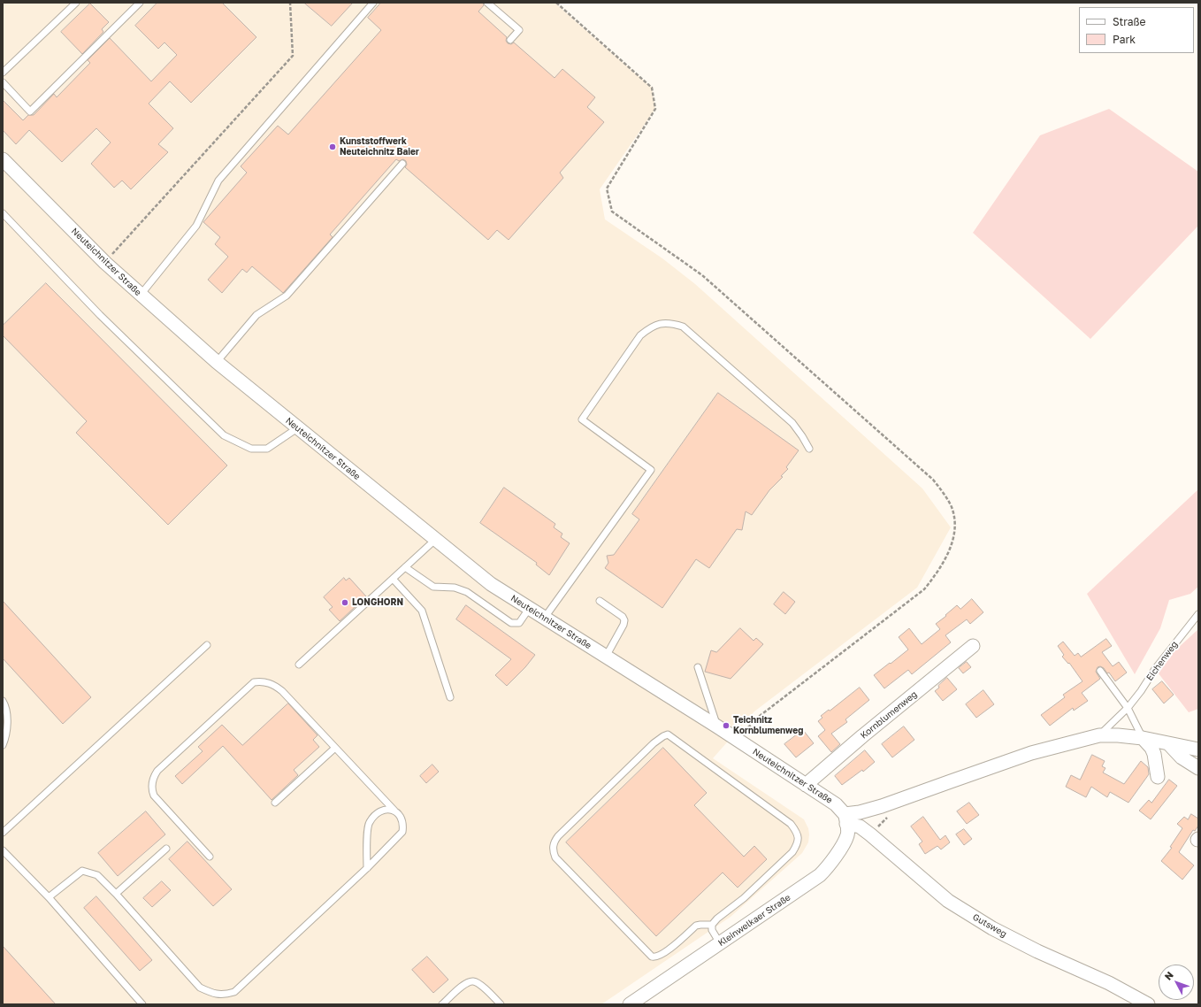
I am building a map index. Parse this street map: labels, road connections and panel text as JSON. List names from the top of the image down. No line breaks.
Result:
{"streets":{"street":["Neuteichnitzer Straße","Kornblumenweg","Kleinwelkaer Straße","Gutsweg"],"lane":["Eichenweg"]},"crossings":[["Neuteichnitzer Straße","Kornblumenweg"],["Neuteichnitzer Straße","Kleinwelkaer Straße"],["Neuteichnitzer Straße","Gutsweg"],["Kleinwelkaer Straße","Gutsweg"]],"places":["Kunststoffwerk Neuteichnitz Baier","LONGHORN","Teichnitz Kornblumenweg"],"legend":["Straße","Park"],"north":"top left"}
